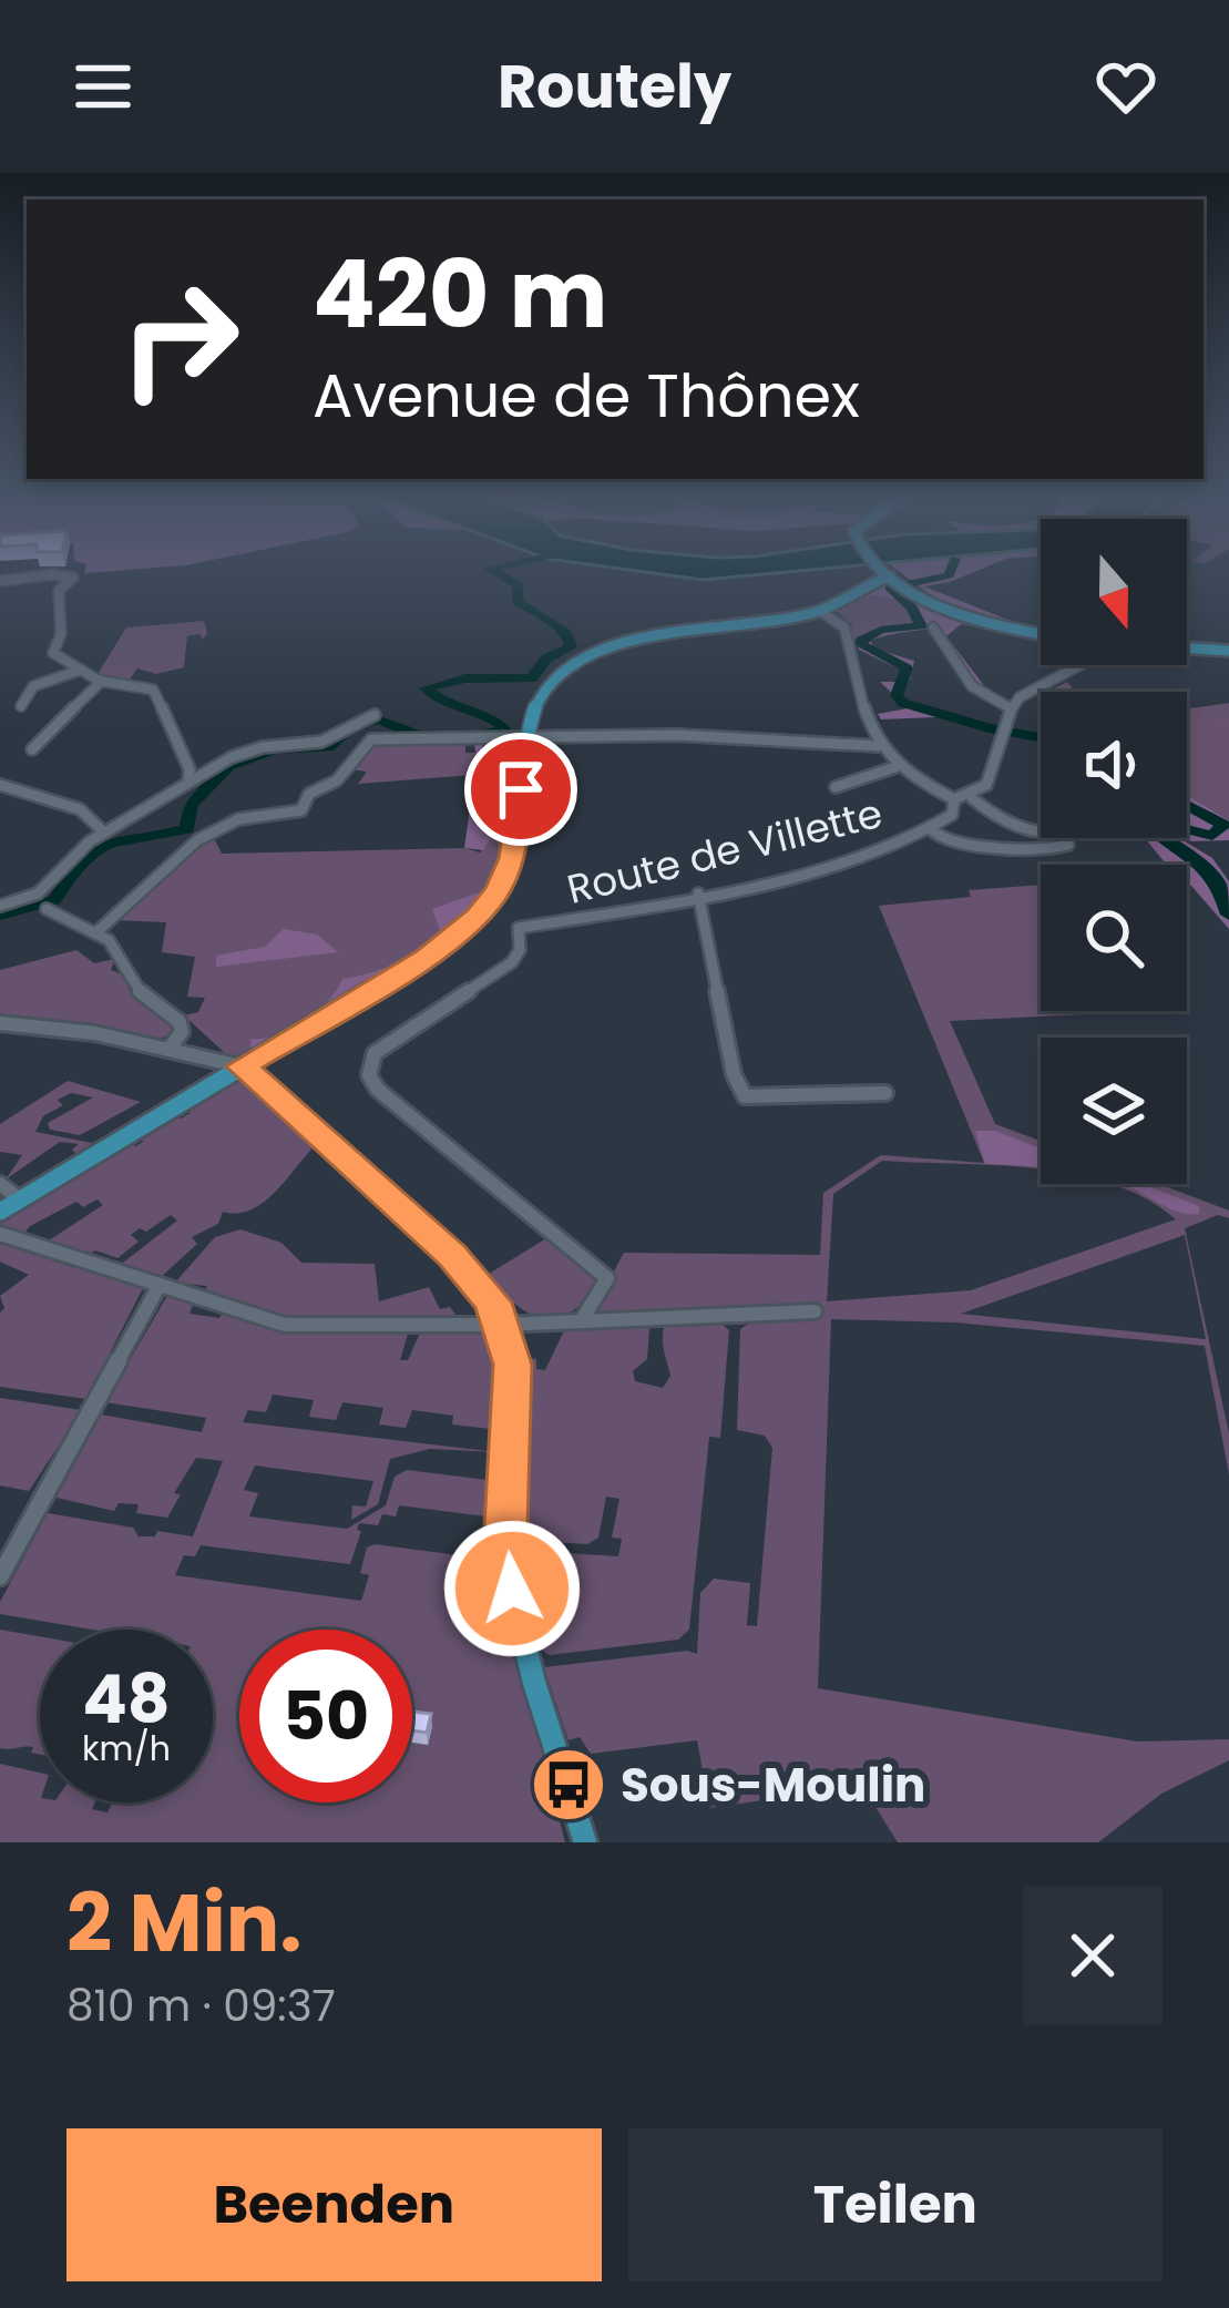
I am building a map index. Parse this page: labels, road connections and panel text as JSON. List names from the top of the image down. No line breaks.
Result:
{"streets":{"street":["Route de Villette"]},"places":{"bus stop":["Sous-Moulin"]},"north":"bottom","page":{"header":"Routely","turn":["420 m","Avenue de Thônex"],"speed":"48 km/h","limit":"50","heading":["2 Min.","810 m · 09:37"],"buttons":["Beenden","Teilen"]}}
